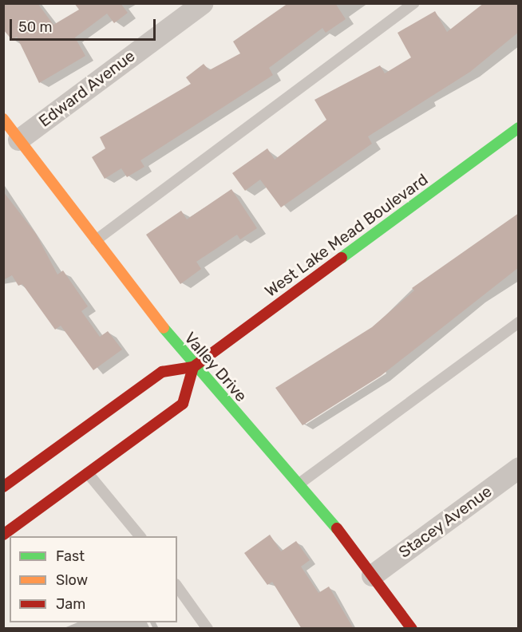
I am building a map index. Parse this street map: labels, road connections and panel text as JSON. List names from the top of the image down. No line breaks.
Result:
{"streets":{"main road":["West Lake Mead Boulevard","Valley Drive"],"street":["Edward Avenue","Stacey Avenue"]},"crossings":[["Edward Avenue","Valley Drive"],["West Lake Mead Boulevard","Valley Drive"],["Valley Drive","Stacey Avenue"]],"legend":["Fast","Slow","Jam"],"scale_bar":"50 m"}
